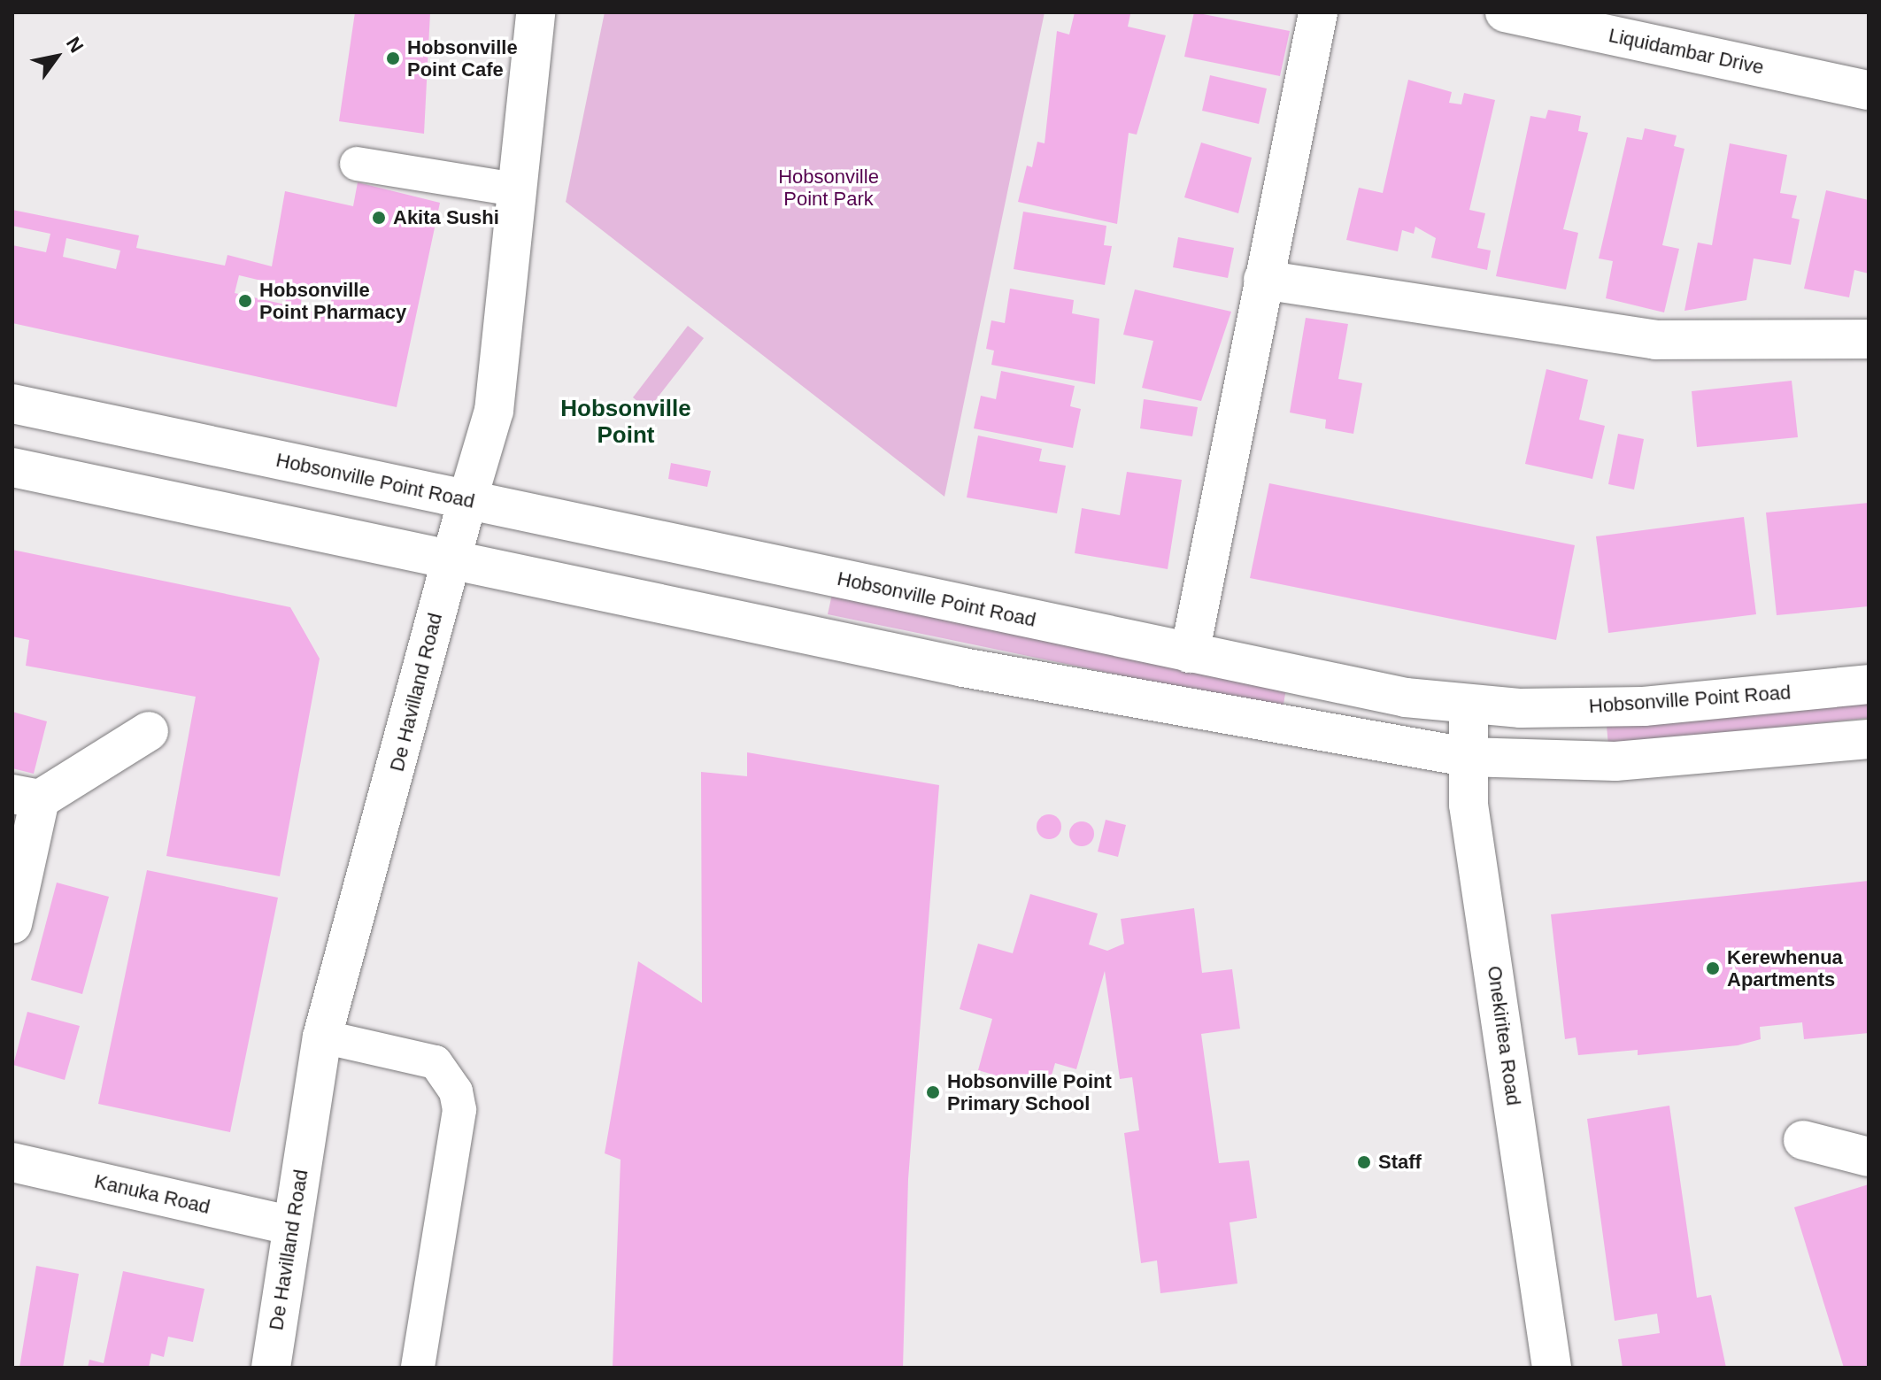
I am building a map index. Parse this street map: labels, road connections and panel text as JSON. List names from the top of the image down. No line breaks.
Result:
{"streets":{"street":["Liquidambar Drive","Hobsonville Point Road","De Havilland Road","Onekiritea Road","Kanuka Road"]},"crossings":[["Hobsonville Point Road","De Havilland Road"],["Hobsonville Point Road","Onekiritea Road"],["De Havilland Road","Kanuka Road"]],"districts":["Hobsonville Point"],"parks":["Hobsonville Point Park"],"places":["Hobsonville Point Cafe","Akita Sushi","Hobsonville Point Pharmacy","Kerewhenua Apartments","Hobsonville Point Primary School","Staff"],"north":"top right"}
